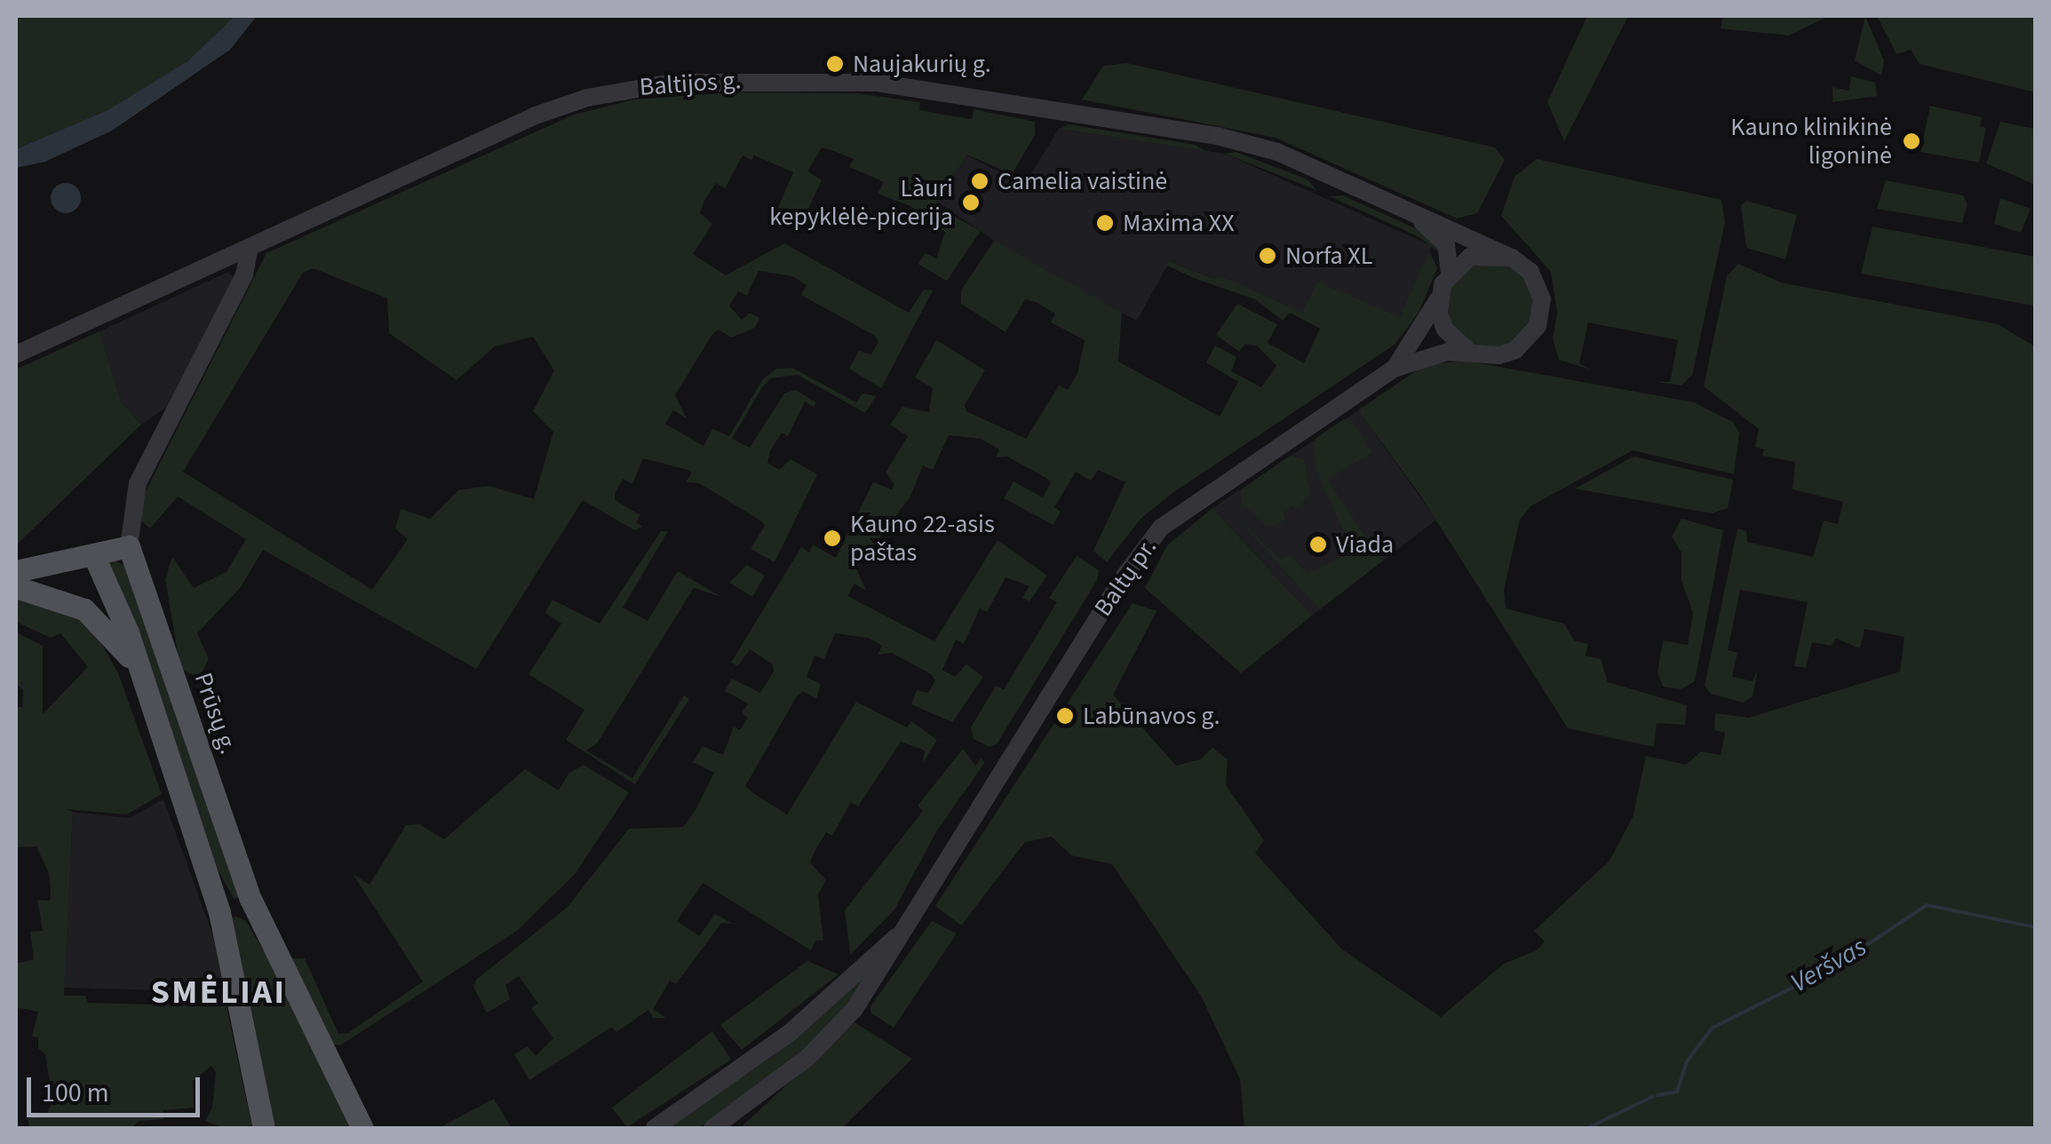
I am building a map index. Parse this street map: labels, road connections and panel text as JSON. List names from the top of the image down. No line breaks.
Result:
{"streets":{"main road":["Prūsų g."],"street":["Baltijos g.","Baltų pr."]},"crossings":[["Baltijos g.","Baltų pr."],["Baltijos g.","Prūsų g."]],"districts":["SMĖLIAI"],"water":["Veršvas"],"places":["Naujakurių g.","Kauno klinikinė ligoninė","Camelia vaistinė","Làuri kepyklėlė-picerija","Maxima XX","Norfa XL","Kauno 22-asis paštas","Viada","Labūnavos g."],"scale_bar":"100 m"}
